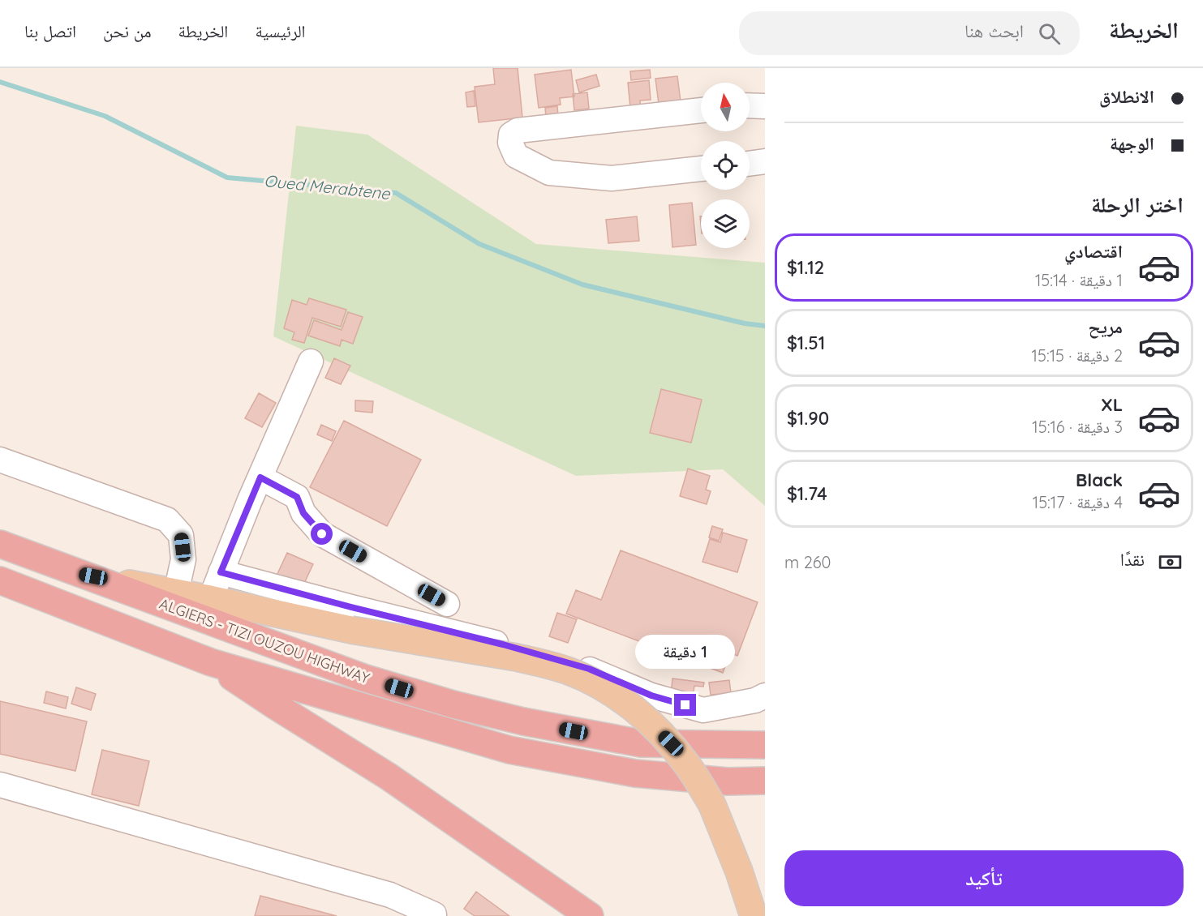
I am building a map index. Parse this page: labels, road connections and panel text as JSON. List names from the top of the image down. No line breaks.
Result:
{"streets":{"highway":["ALGIERS - TIZI OUZOU HIGHWAY"]},"water":["Oued Merabtene"],"north":"top","page":{"header":"الخريطة","search":"ابحث هنا","nav":["الرئيسية","الخريطة","من نحن","اتصل بنا"],"banner":["الانطلاق","الوجهة"],"heading":"اختر الرحلة","list":[{"name":"اقتصادي","note":"1 دقيقة · 15:14","value":"$1.12"},{"name":"مريح","note":"2 دقيقة · 15:15","value":"$1.51"},{"name":"XL","note":"3 دقيقة · 15:16","value":"$1.90"},{"name":"Black","note":"4 دقيقة · 15:17","value":"$1.74"}],"pay":["نقدًا","260 m"],"bubble":"1 دقيقة","buttons":"تأكيد"}}
